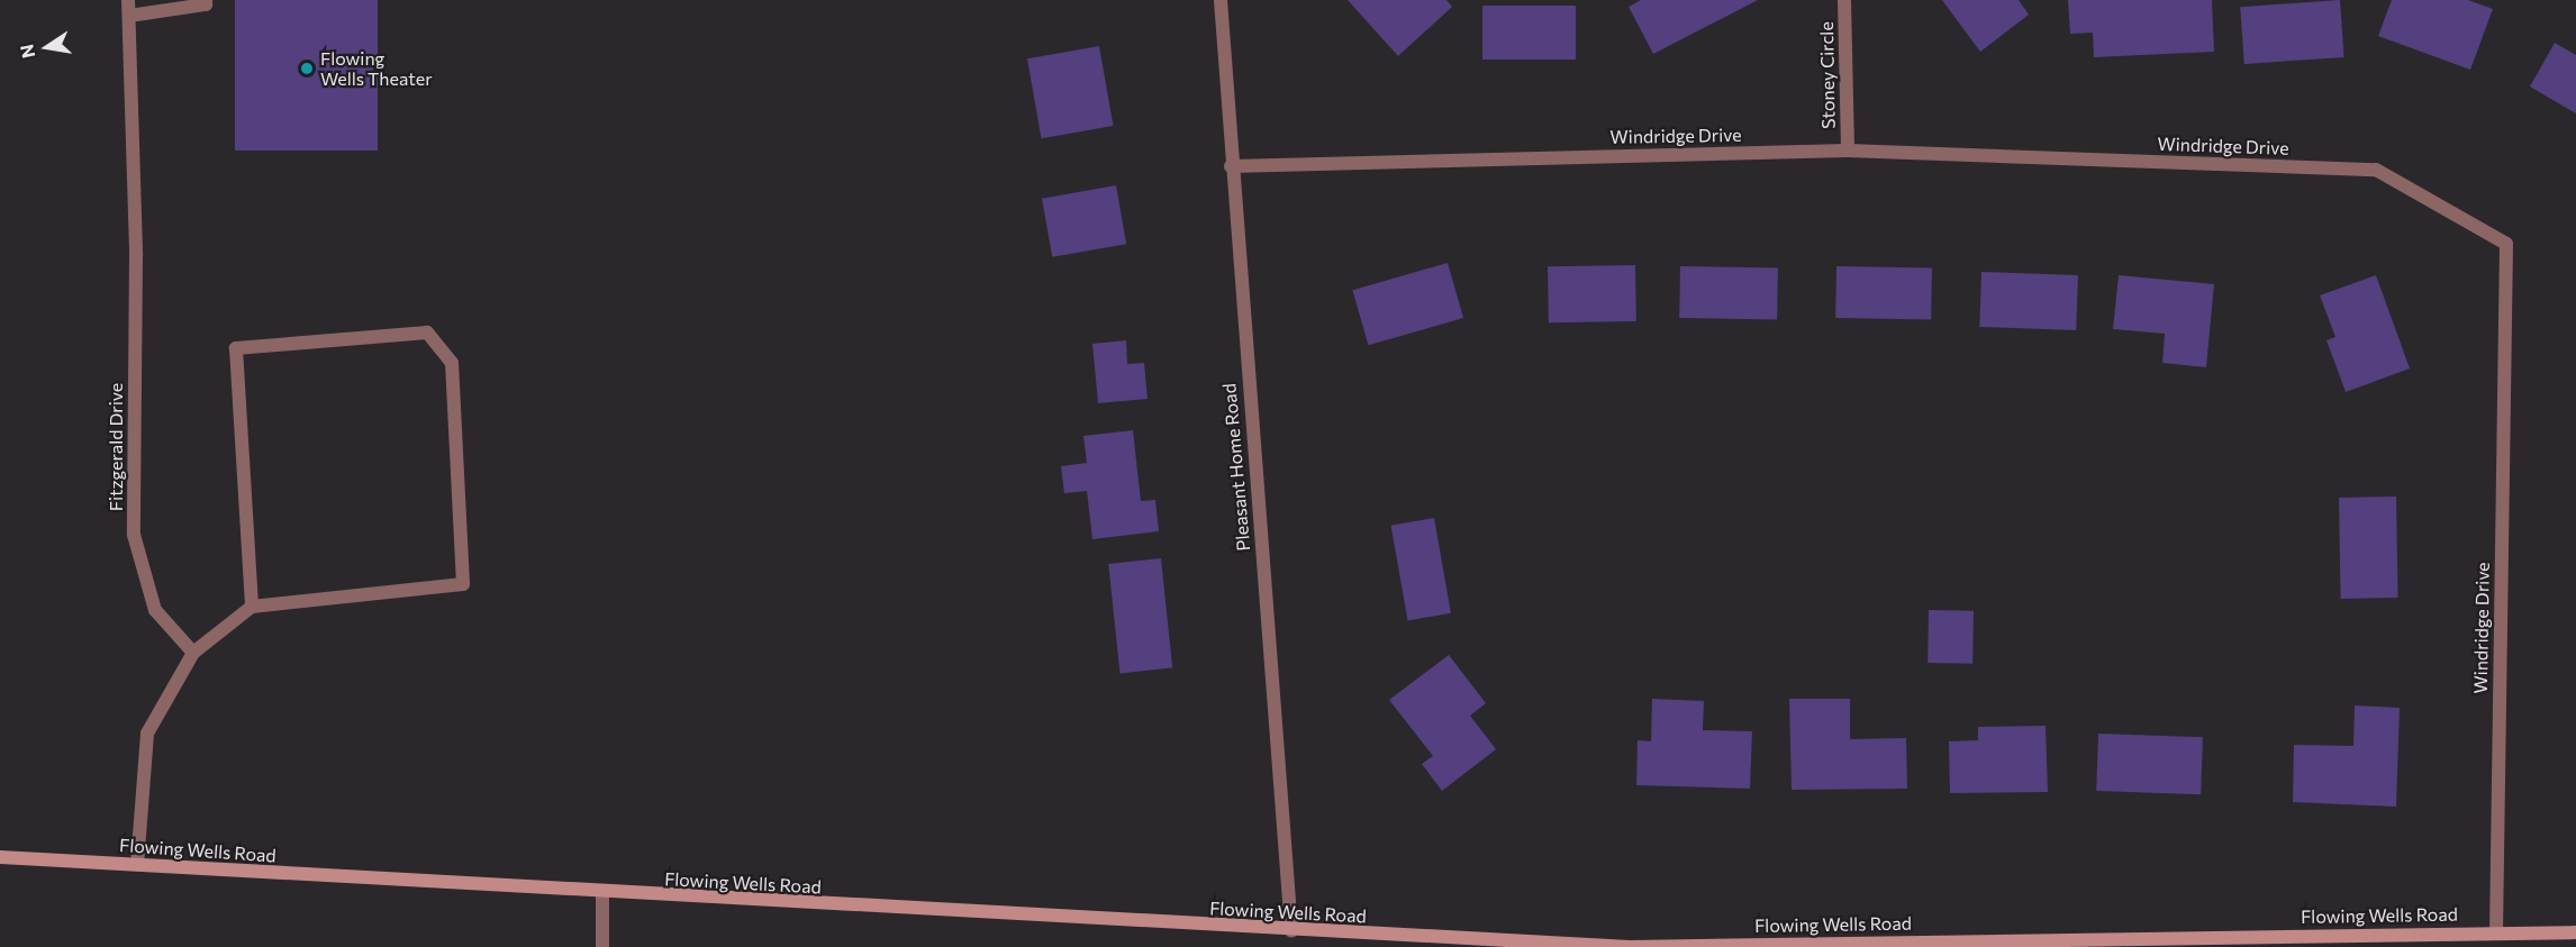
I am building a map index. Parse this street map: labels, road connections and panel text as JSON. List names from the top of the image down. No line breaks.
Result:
{"streets":{"main road":["Flowing Wells Road"],"street":["Stoney Circle","Windridge Drive","Fitzgerald Drive","Pleasant Home Road"]},"crossings":[["Stoney Circle","Windridge Drive"],["Windridge Drive","Pleasant Home Road"],["Windridge Drive","Flowing Wells Road"],["Pleasant Home Road","Flowing Wells Road"]],"places":["Flowing Wells Theater"],"north":"left"}
